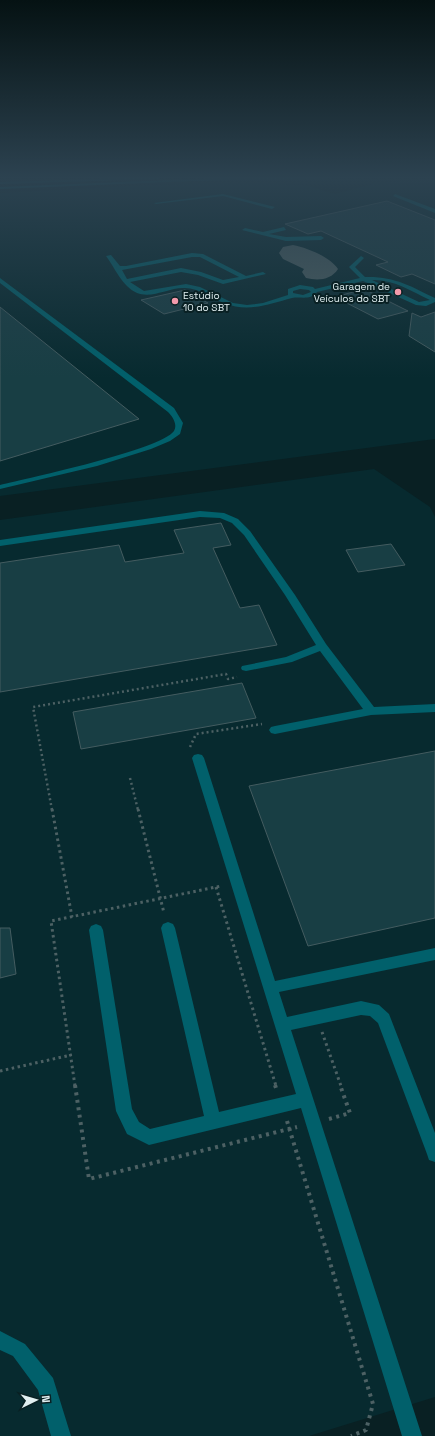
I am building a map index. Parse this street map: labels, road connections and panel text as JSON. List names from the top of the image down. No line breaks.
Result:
{"places":["Garagem de Veículos do SBT","Estúdio 10 do SBT"],"north":"right"}
